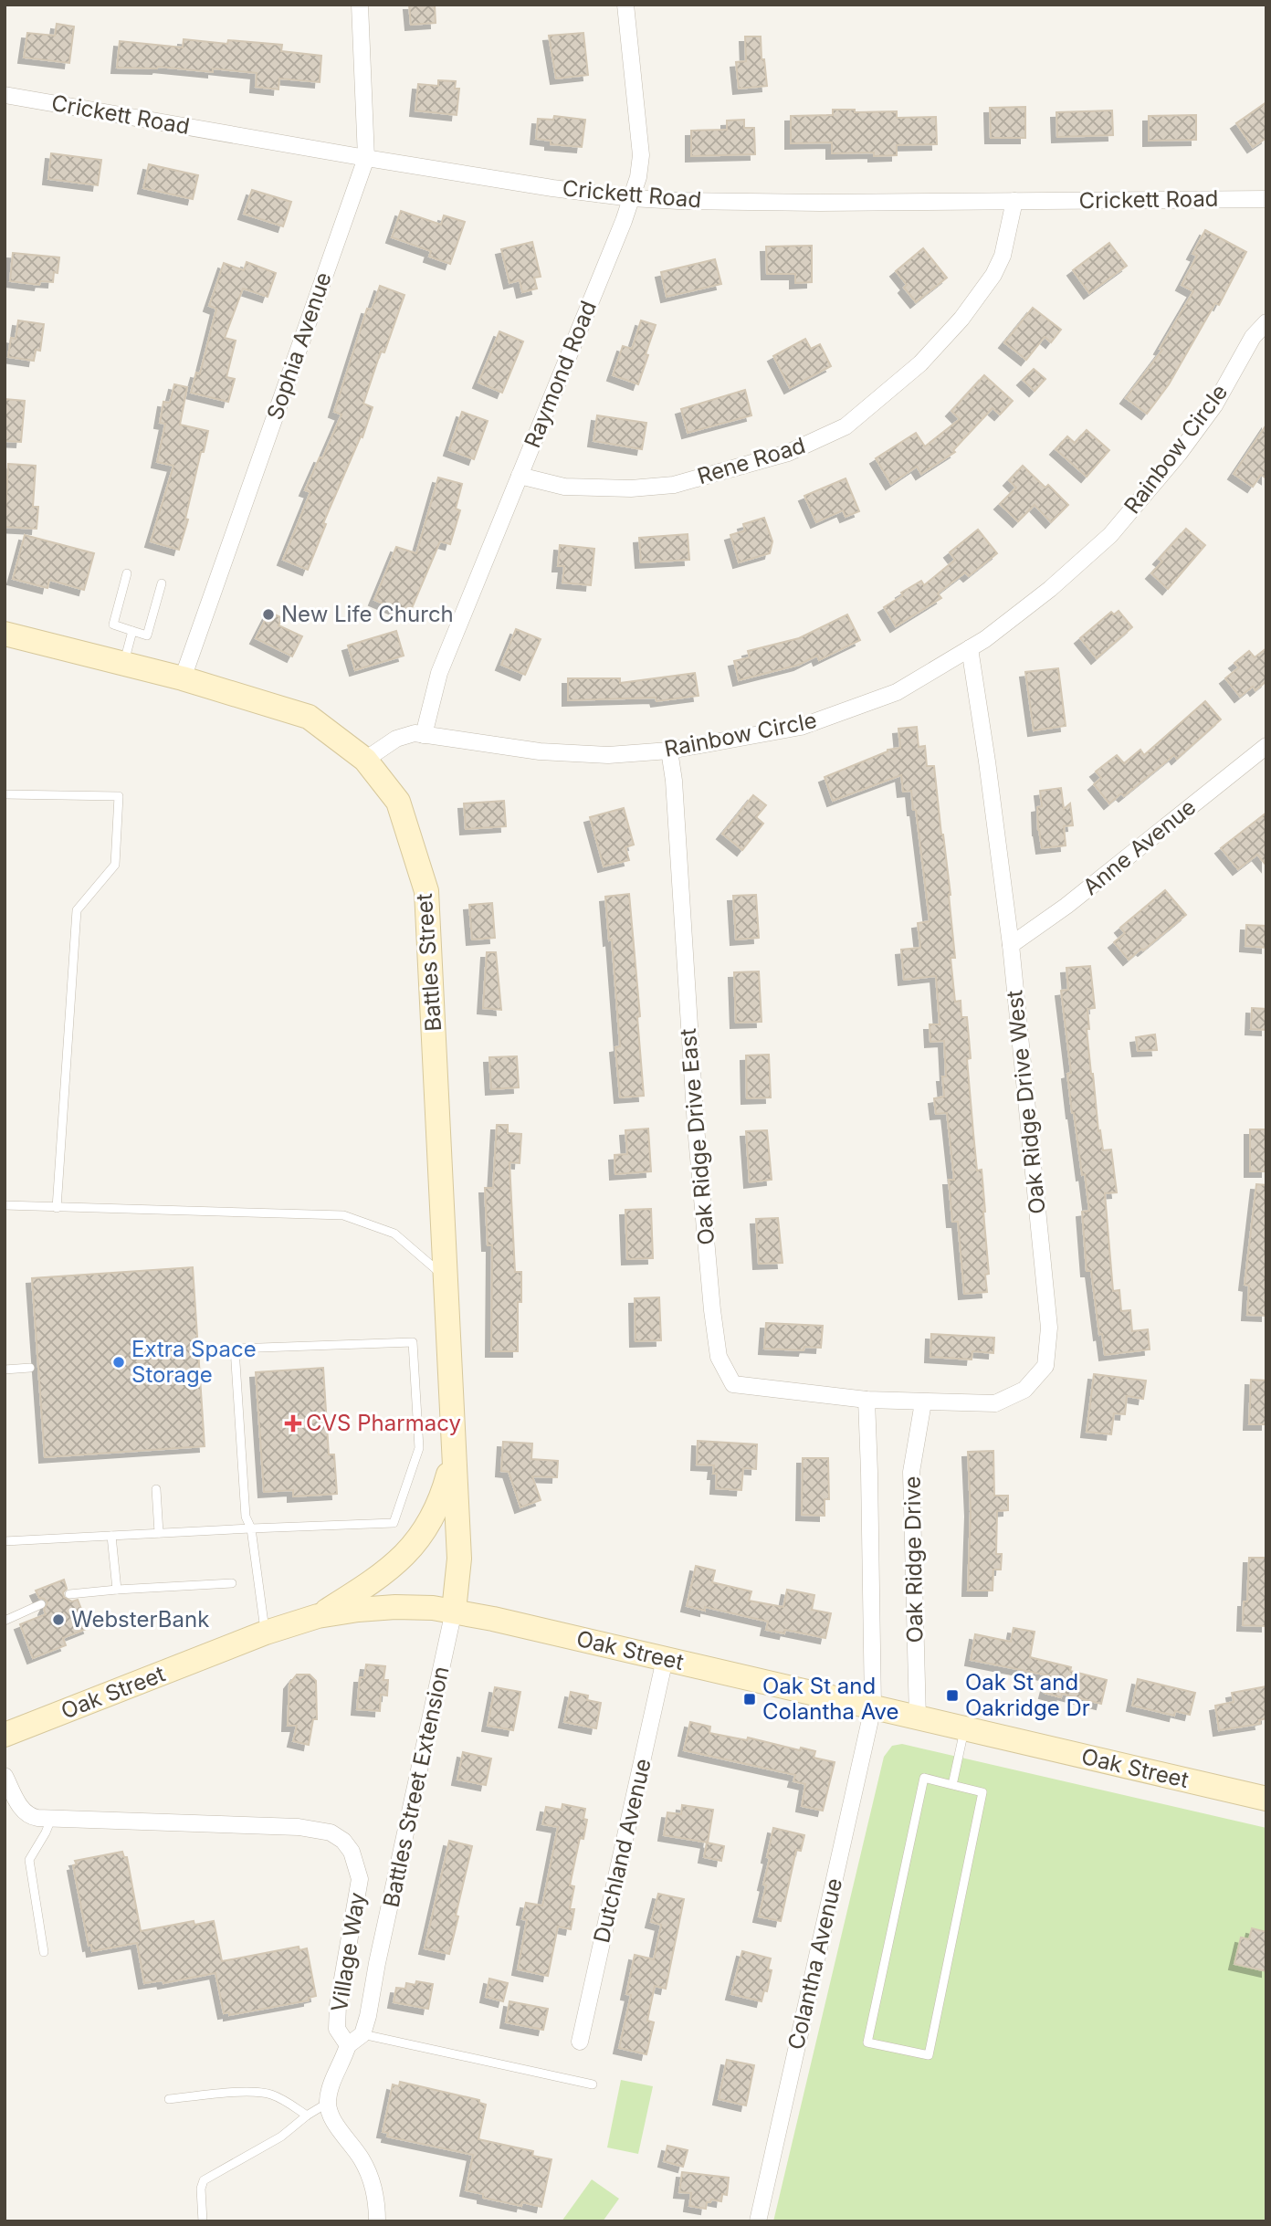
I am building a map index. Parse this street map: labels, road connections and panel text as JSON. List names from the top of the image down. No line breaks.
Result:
{"streets":{"street":["Crickett Road","Sophia Avenue","Raymond Road","Rainbow Circle","Rene Road","Anne Avenue","Battles Street","Oak Ridge Drive West","Oak Ridge Drive East","Oak Ridge Drive","Oak Street","Battles Street Extension","Dutchland Avenue","Village Way","Colantha Avenue"]},"crossings":[["Crickett Road","Sophia Avenue"],["Crickett Road","Raymond Road"],["Crickett Road","Rene Road"],["Sophia Avenue","Battles Street"],["Raymond Road","Rainbow Circle"],["Raymond Road","Rene Road"],["Rainbow Circle","Battles Street"],["Rainbow Circle","Oak Ridge Drive West"],["Rainbow Circle","Oak Ridge Drive East"],["Anne Avenue","Oak Ridge Drive West"],["Battles Street","Oak Street"],["Battles Street","Battles Street Extension"],["Oak Ridge Drive West","Oak Ridge Drive East"],["Oak Ridge Drive West","Oak Ridge Drive"],["Oak Ridge Drive East","Oak Ridge Drive"],["Oak Ridge Drive","Oak Street"],["Oak Ridge Drive","Colantha Avenue"],["Oak Street","Battles Street Extension"],["Oak Street","Dutchland Avenue"],["Oak Street","Colantha Avenue"]],"places":{"other":["New Life Church","Extra Space Storage","WebsterBank"],"health":["CVS Pharmacy"],"transit":["Oak St and Oakridge Dr","Oak St and Colantha Ave"]}}
